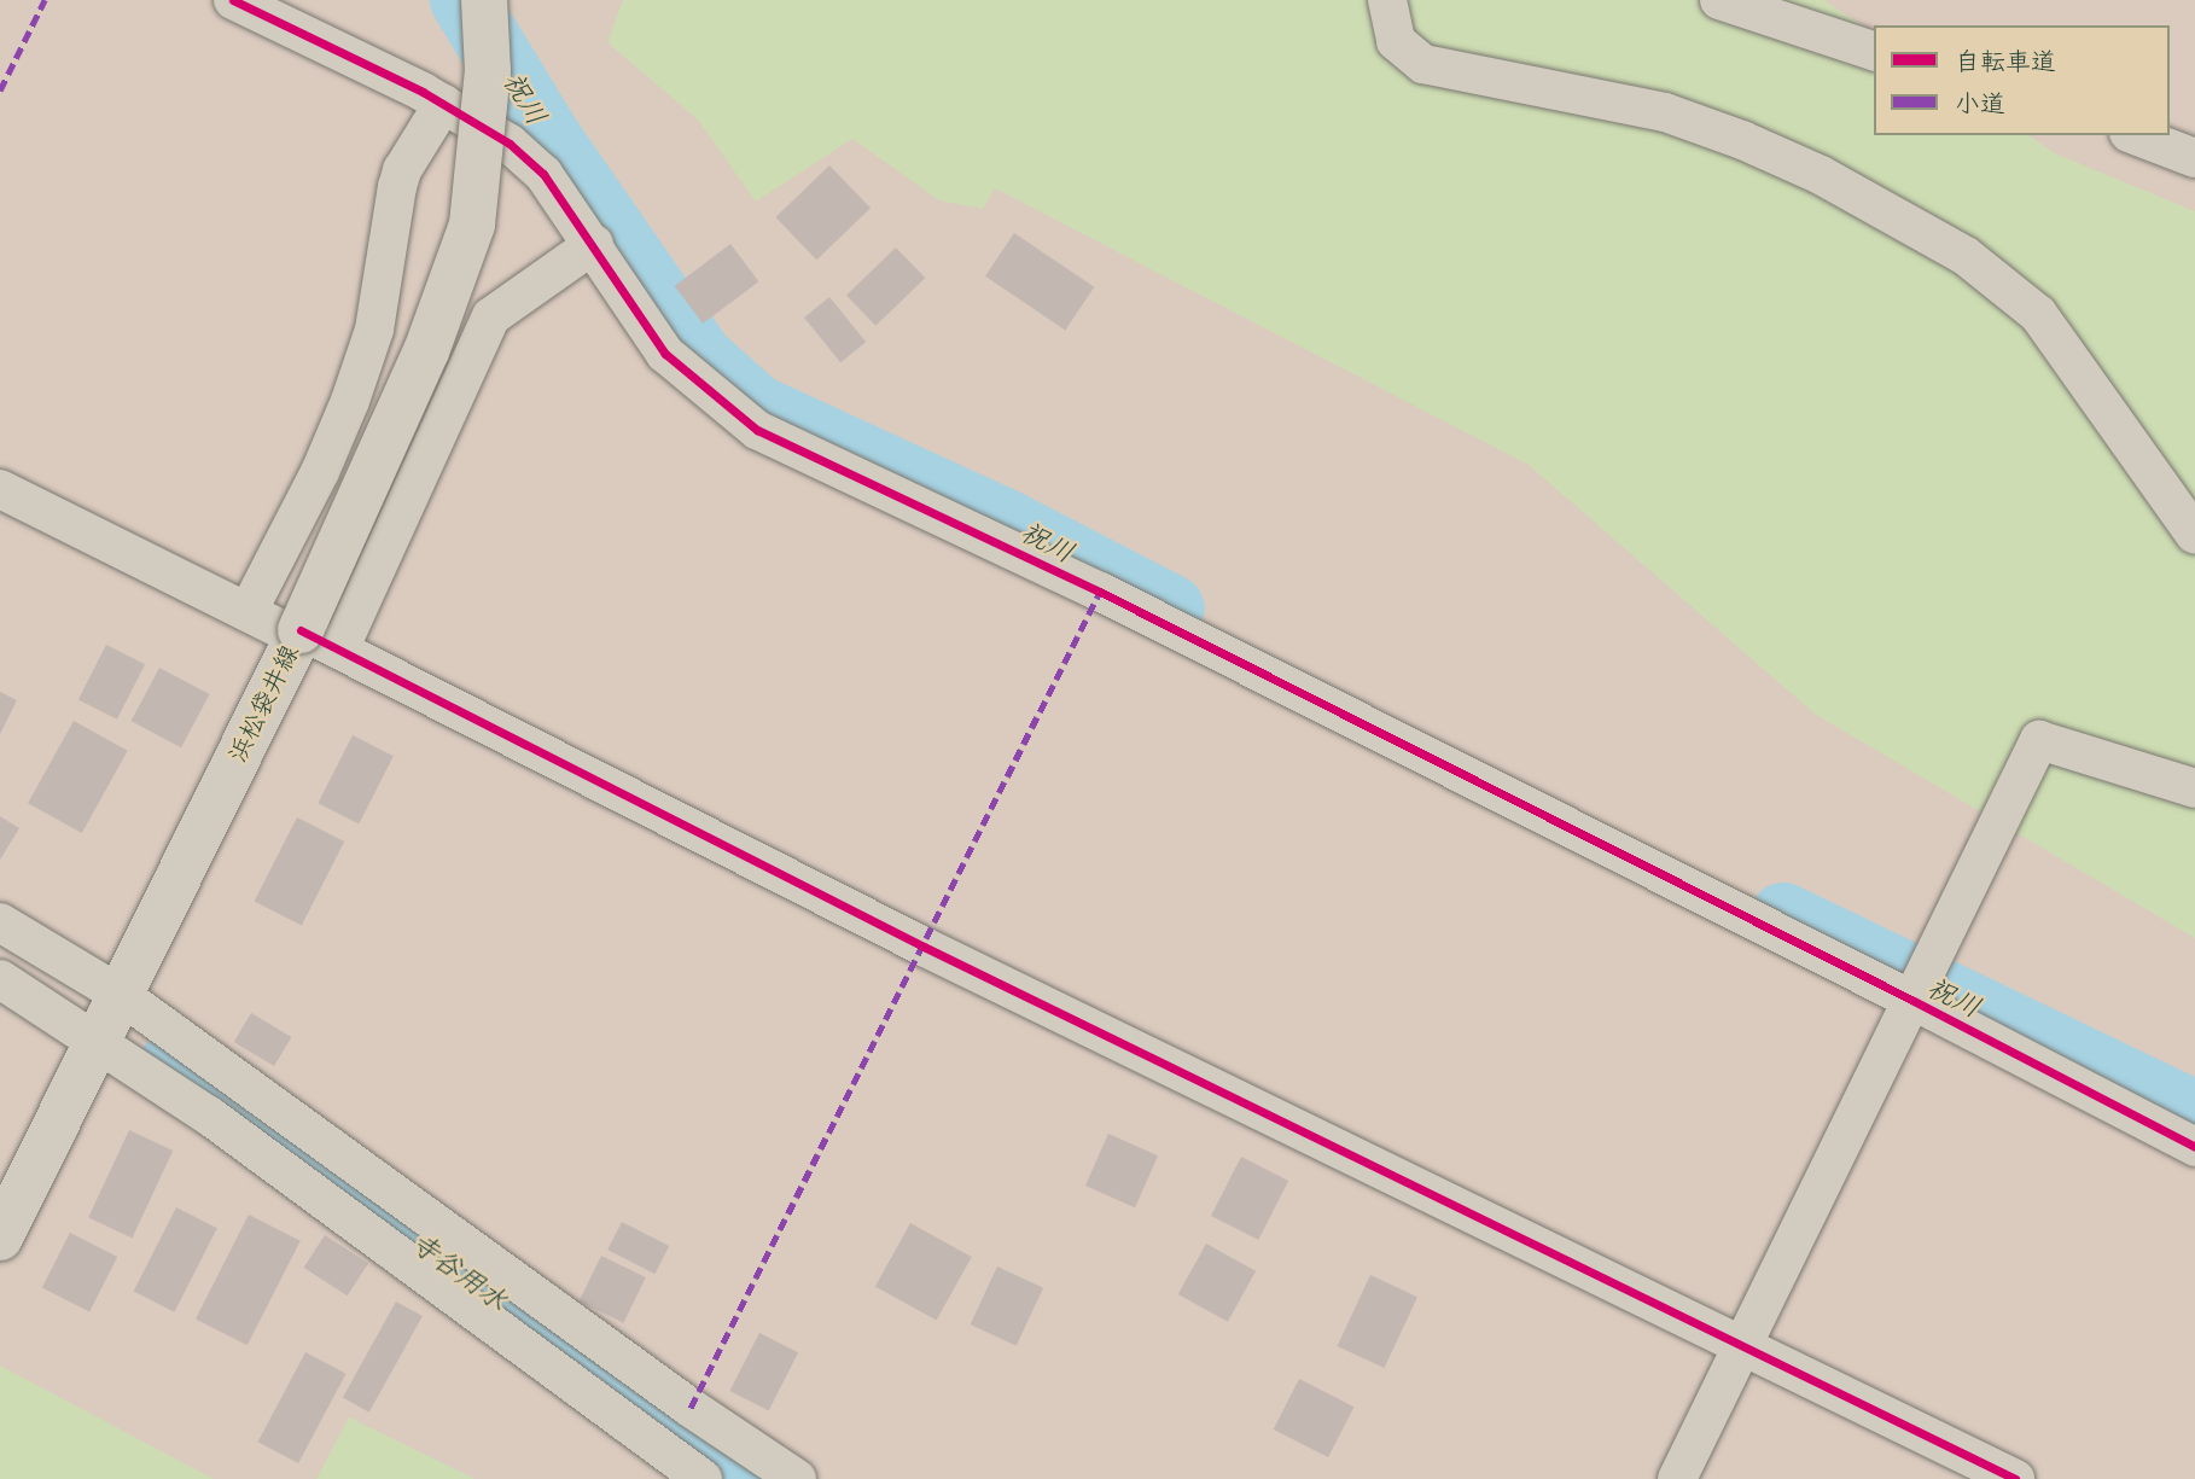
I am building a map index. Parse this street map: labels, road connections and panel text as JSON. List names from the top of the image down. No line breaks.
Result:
{"streets":{"main road":["浜松袋井線"]},"water":["祝川","寺谷用水"],"legend":["自転車道","小道"]}
